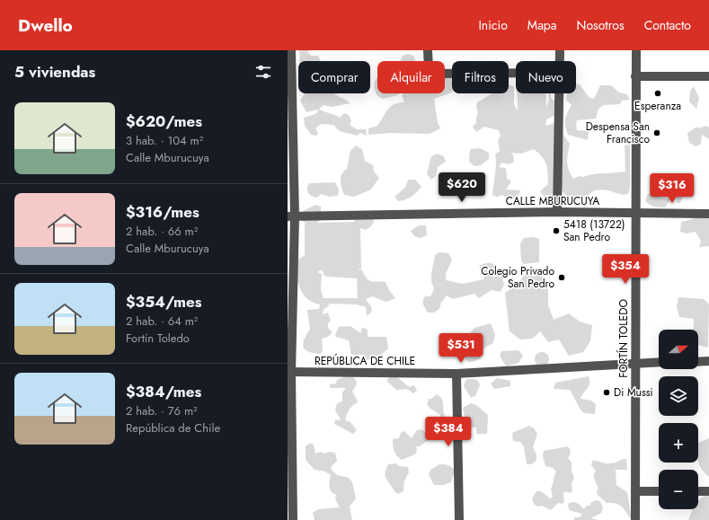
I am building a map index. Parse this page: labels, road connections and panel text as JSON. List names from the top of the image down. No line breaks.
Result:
{"streets":{"street":["CALLE MBURUCUYA","FORTÍN TOLEDO","REPÚBLICA DE CHILE"]},"crossings":[["CALLE MBURUCUYA","FORTÍN TOLEDO"],["FORTÍN TOLEDO","REPÚBLICA DE CHILE"]],"places":["Esperanza","Despensa San Francisco","5418 (13722) San Pedro","Colegio Privado San Pedro","Di Mussi"],"north":"right","page":{"header":"Dwello","nav":["Inicio","Mapa","Nosotros","Contacto"],"heading":"5 viviendas","chip":["Comprar","Alquilar","Filtros","Nuevo"],"list":[{"name":"$620/mes","note":"3 hab. · 104 m² · Calle Mburucuya"},{"name":"$316/mes","note":"2 hab. · 66 m² · Calle Mburucuya"},{"name":"$354/mes","note":"2 hab. · 64 m² · Fortín Toledo"},{"name":"$384/mes","note":"2 hab. · 76 m² · República de Chile"}],"price":["$620","$316","$354","$531","$384"],"map_buttons":["+","−"]}}
